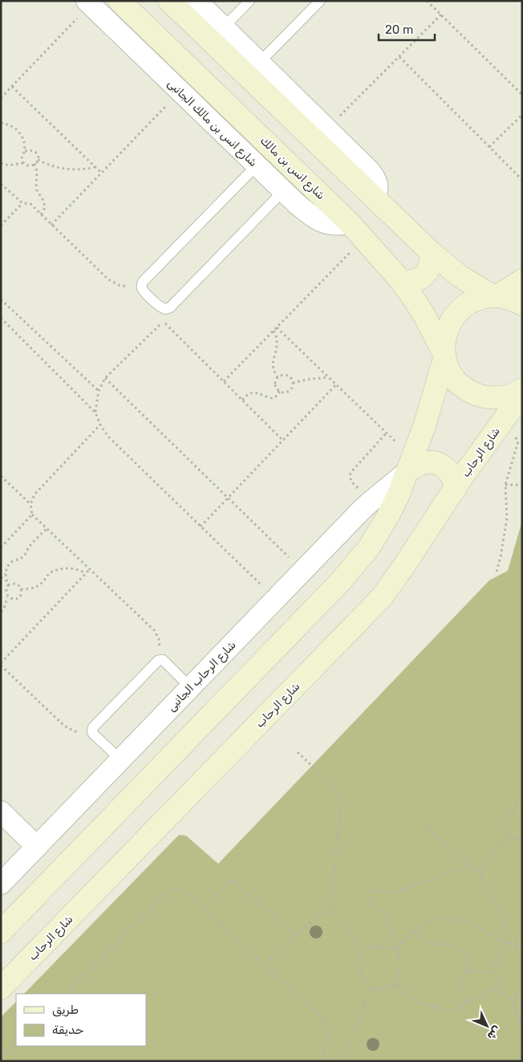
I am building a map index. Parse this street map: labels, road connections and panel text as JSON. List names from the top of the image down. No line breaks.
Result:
{"streets":{"street":["شارع انس بن مالك الجانبى","شارع انس بن مالك","شارع الرحاب","شارع الرحاب الجانبى"]},"crossings":[["شارع انس بن مالك الجانبى","شارع انس بن مالك"]],"legend":["طريق","حديقة"],"scale_bar":"20 m","north":"bottom right"}
